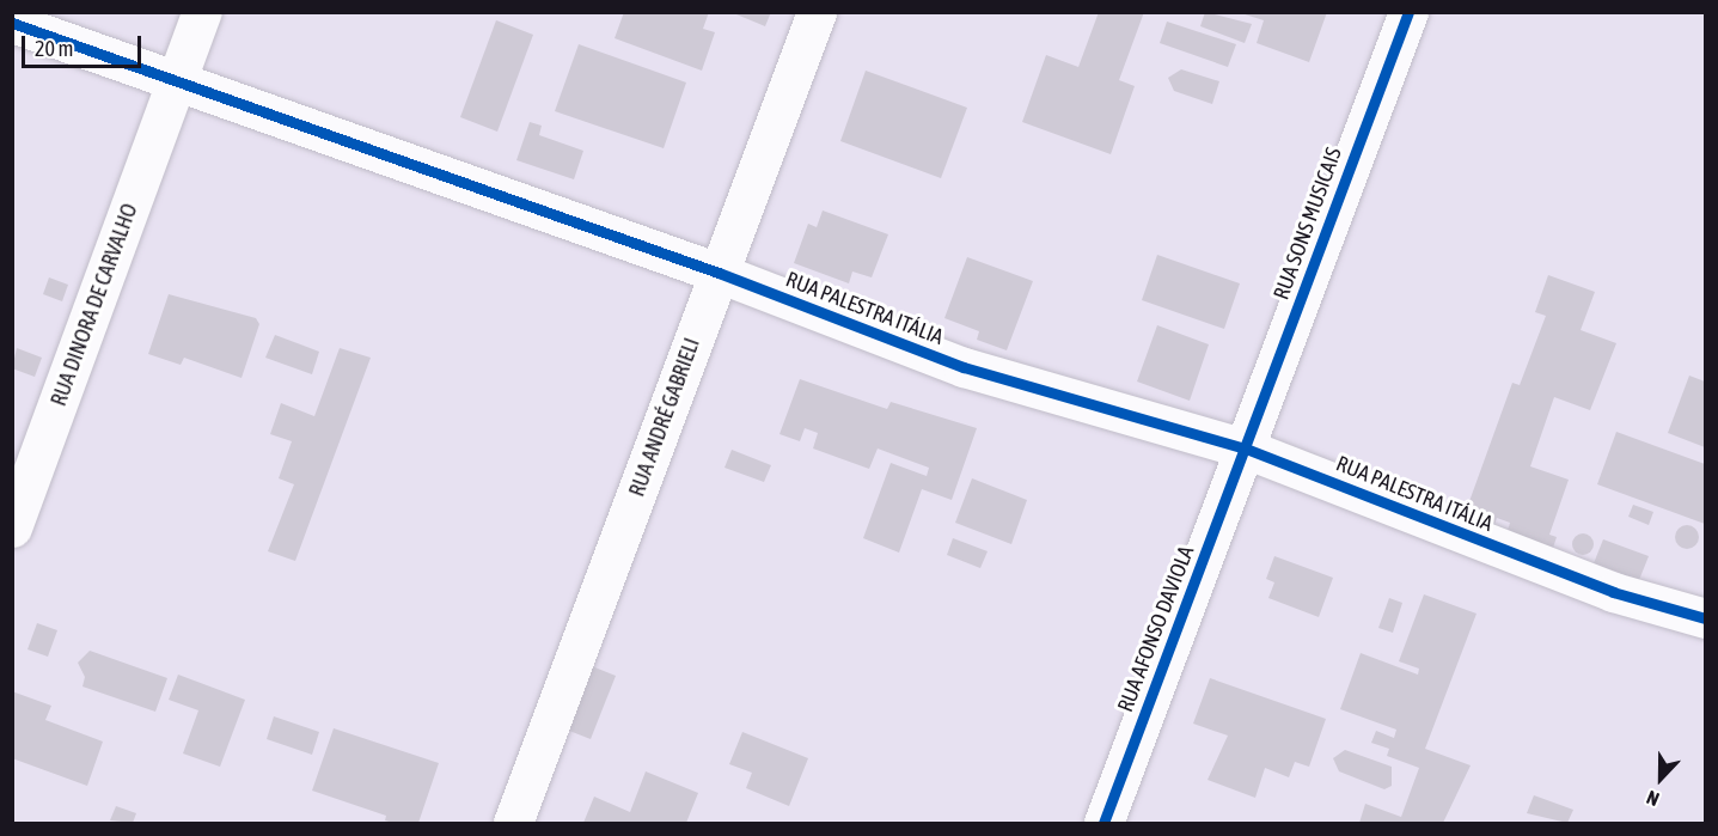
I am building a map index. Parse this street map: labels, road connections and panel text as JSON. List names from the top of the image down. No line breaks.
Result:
{"streets":{"street":["RUA SONS MUSICAIS","RUA DINORA DE CARVALHO","RUA PALESTRA ITÁLIA","RUA ANDRÉ GABRIELI","RUA AFONSO DAVIOLA"]},"crossings":[["RUA SONS MUSICAIS","RUA PALESTRA ITÁLIA"],["RUA SONS MUSICAIS","RUA AFONSO DAVIOLA"],["RUA DINORA DE CARVALHO","RUA PALESTRA ITÁLIA"],["RUA PALESTRA ITÁLIA","RUA ANDRÉ GABRIELI"],["RUA PALESTRA ITÁLIA","RUA AFONSO DAVIOLA"]],"scale_bar":"20 m","north":"bottom"}
